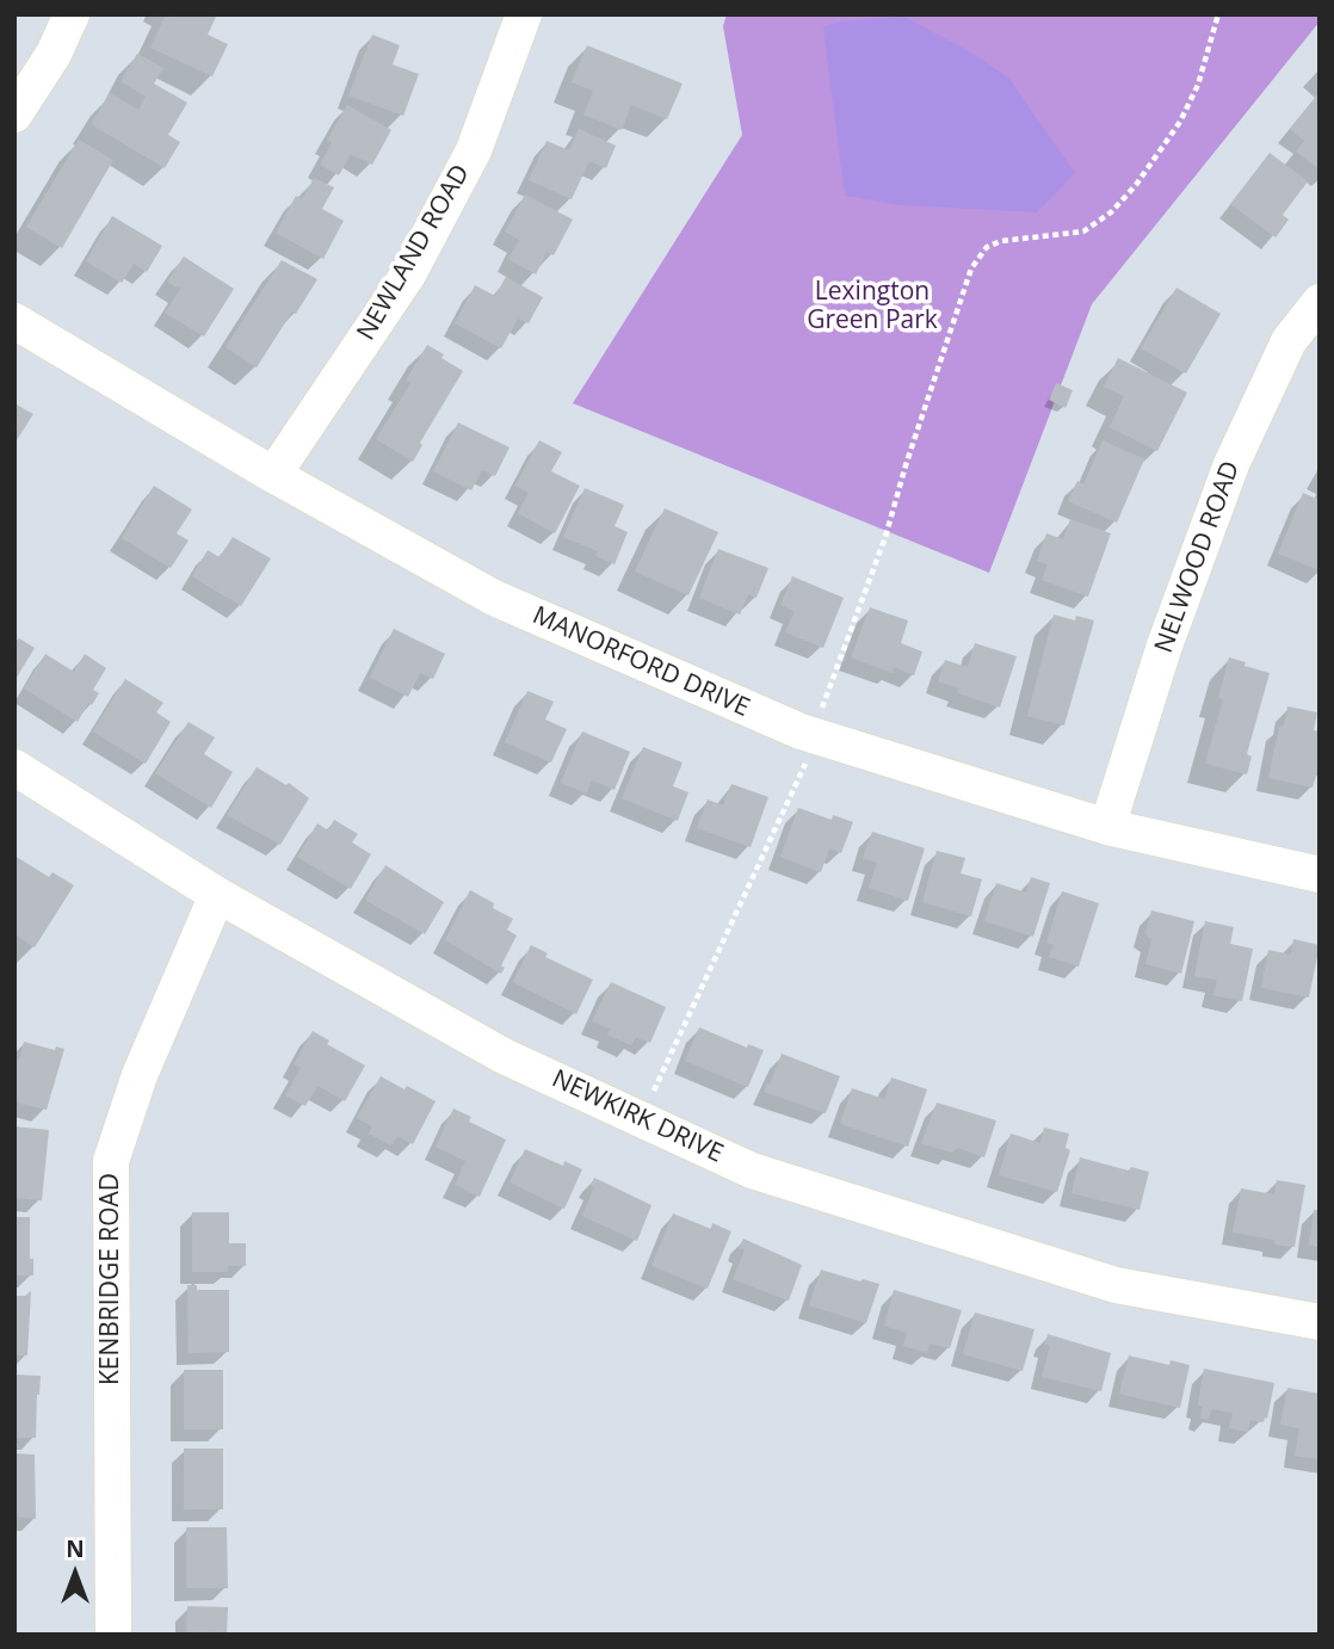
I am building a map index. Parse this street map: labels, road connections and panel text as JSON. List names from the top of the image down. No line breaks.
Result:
{"streets":{"street":["NEWLAND ROAD","NELWOOD ROAD","MANORFORD DRIVE","NEWKIRK DRIVE","KENBRIDGE ROAD"]},"crossings":[["NEWLAND ROAD","MANORFORD DRIVE"],["NELWOOD ROAD","MANORFORD DRIVE"],["NEWKIRK DRIVE","KENBRIDGE ROAD"]],"parks":["Lexington Green Park"],"north":"top"}
